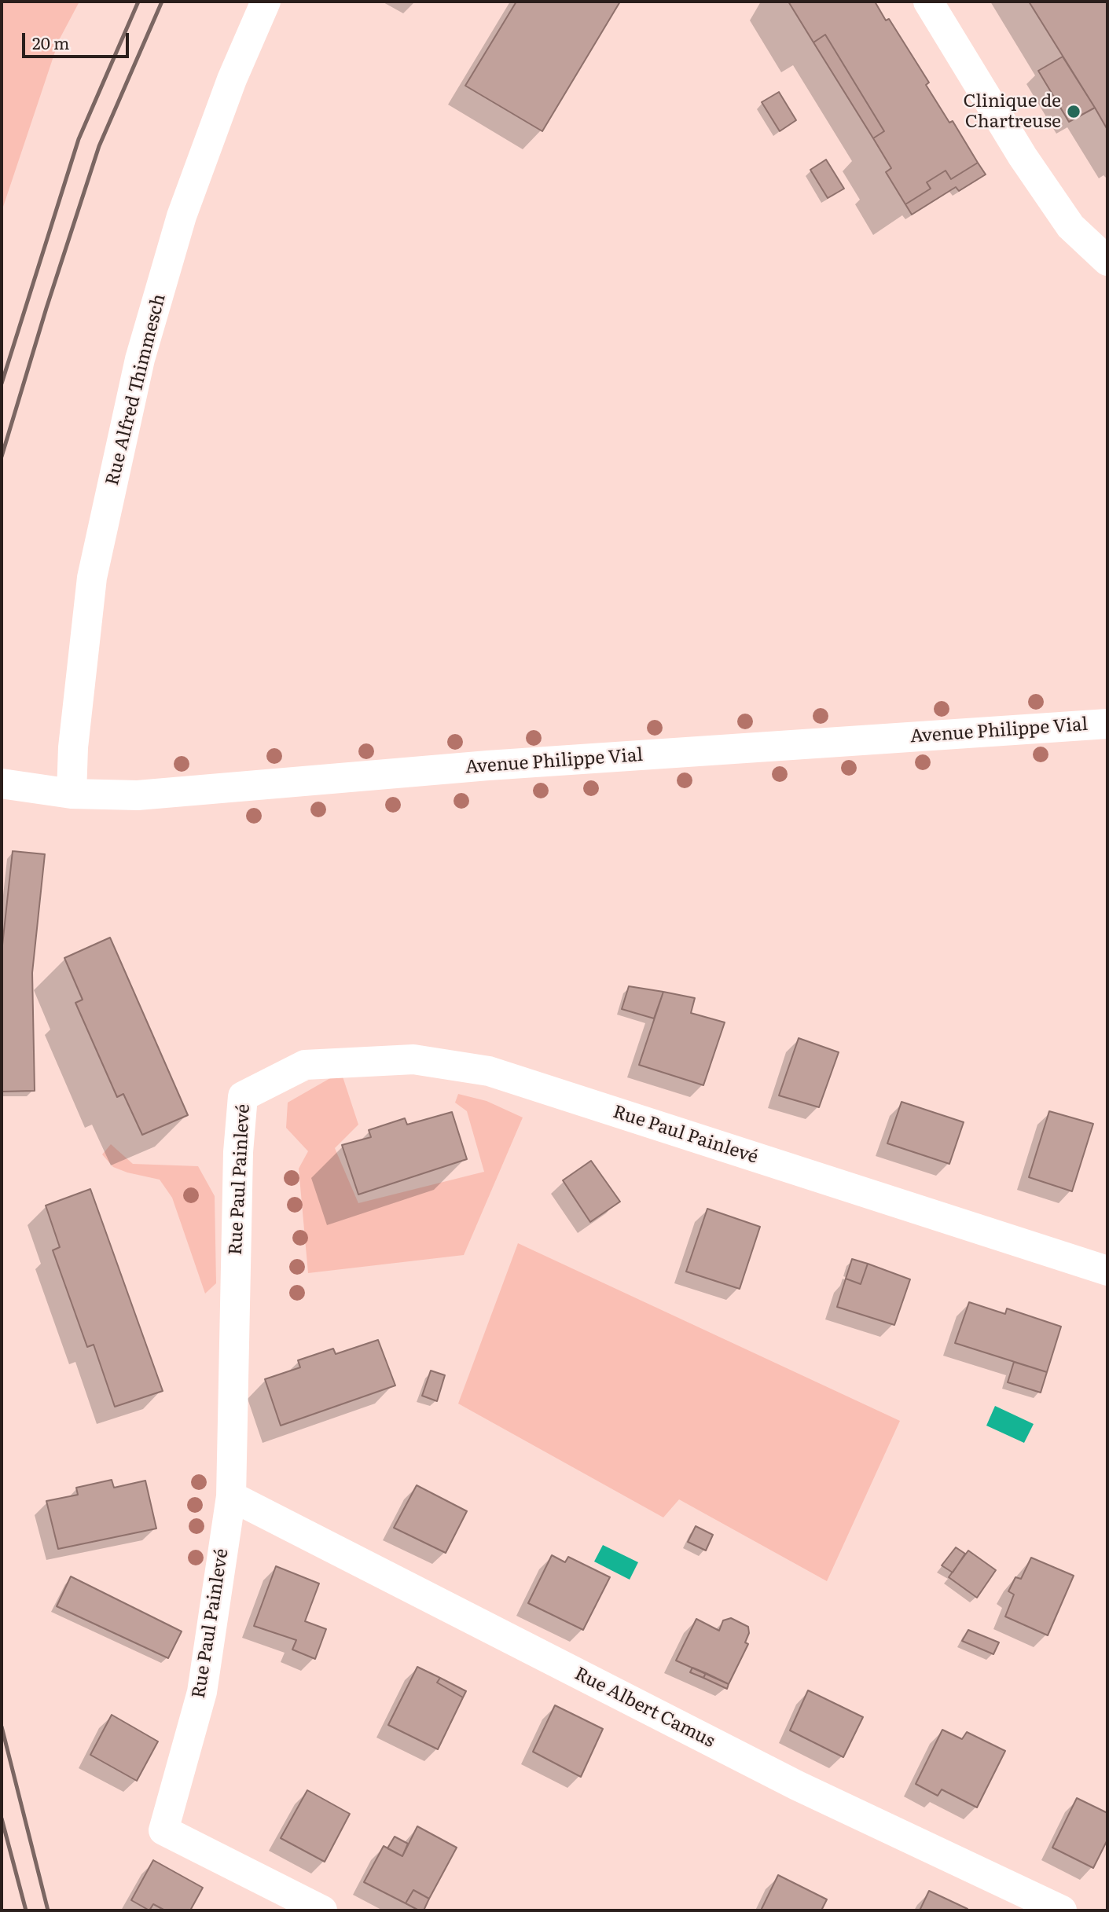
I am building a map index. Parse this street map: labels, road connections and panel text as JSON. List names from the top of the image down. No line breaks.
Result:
{"streets":{"street":["Rue Alfred Thimmesch","Avenue Philippe Vial","Rue Paul Painlevé","Rue Albert Camus"]},"crossings":[["Rue Alfred Thimmesch","Avenue Philippe Vial"],["Rue Paul Painlevé","Rue Albert Camus"]],"places":["Clinique de Chartreuse"],"scale_bar":"20 m"}
